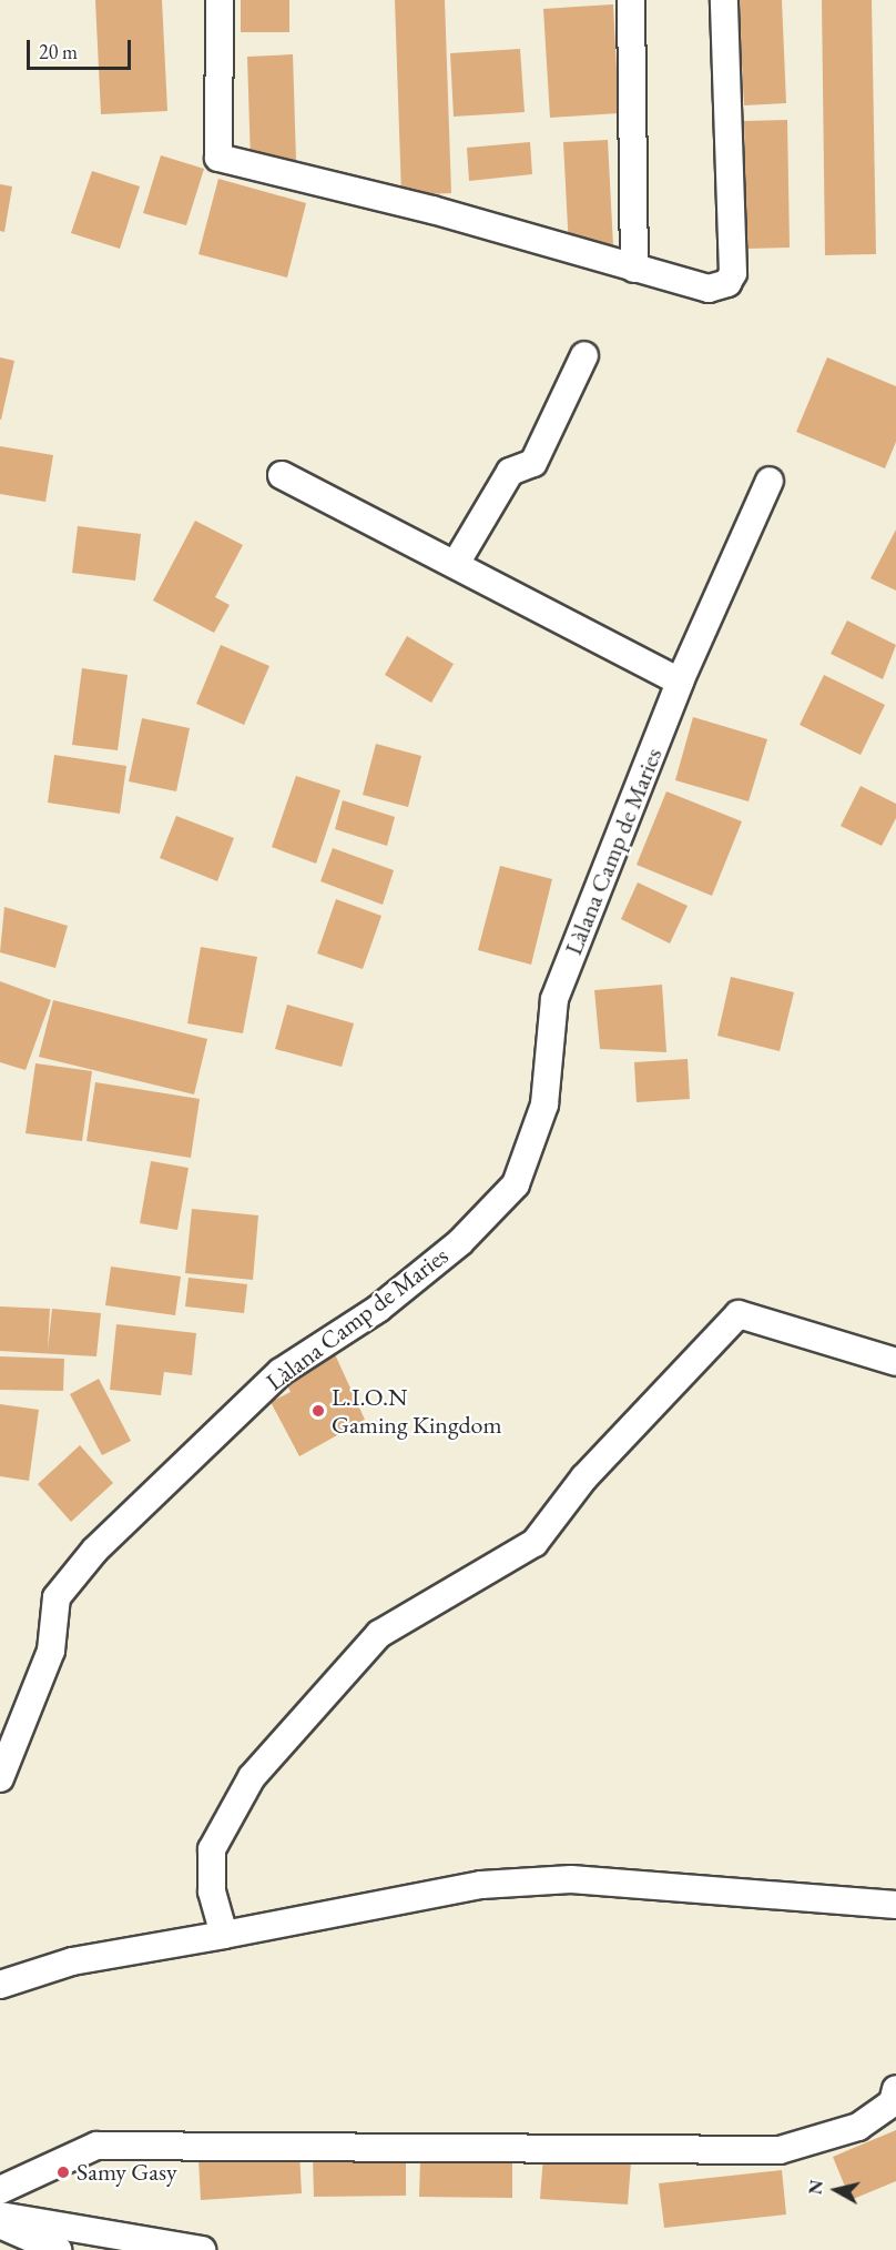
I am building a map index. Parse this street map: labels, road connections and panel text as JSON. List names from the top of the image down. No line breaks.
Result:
{"streets":{"street":["Làlana Camp de Maries"]},"places":["L.I.O.N Gaming Kingdom","Samy Gasy"],"scale_bar":"20 m","north":"left"}
